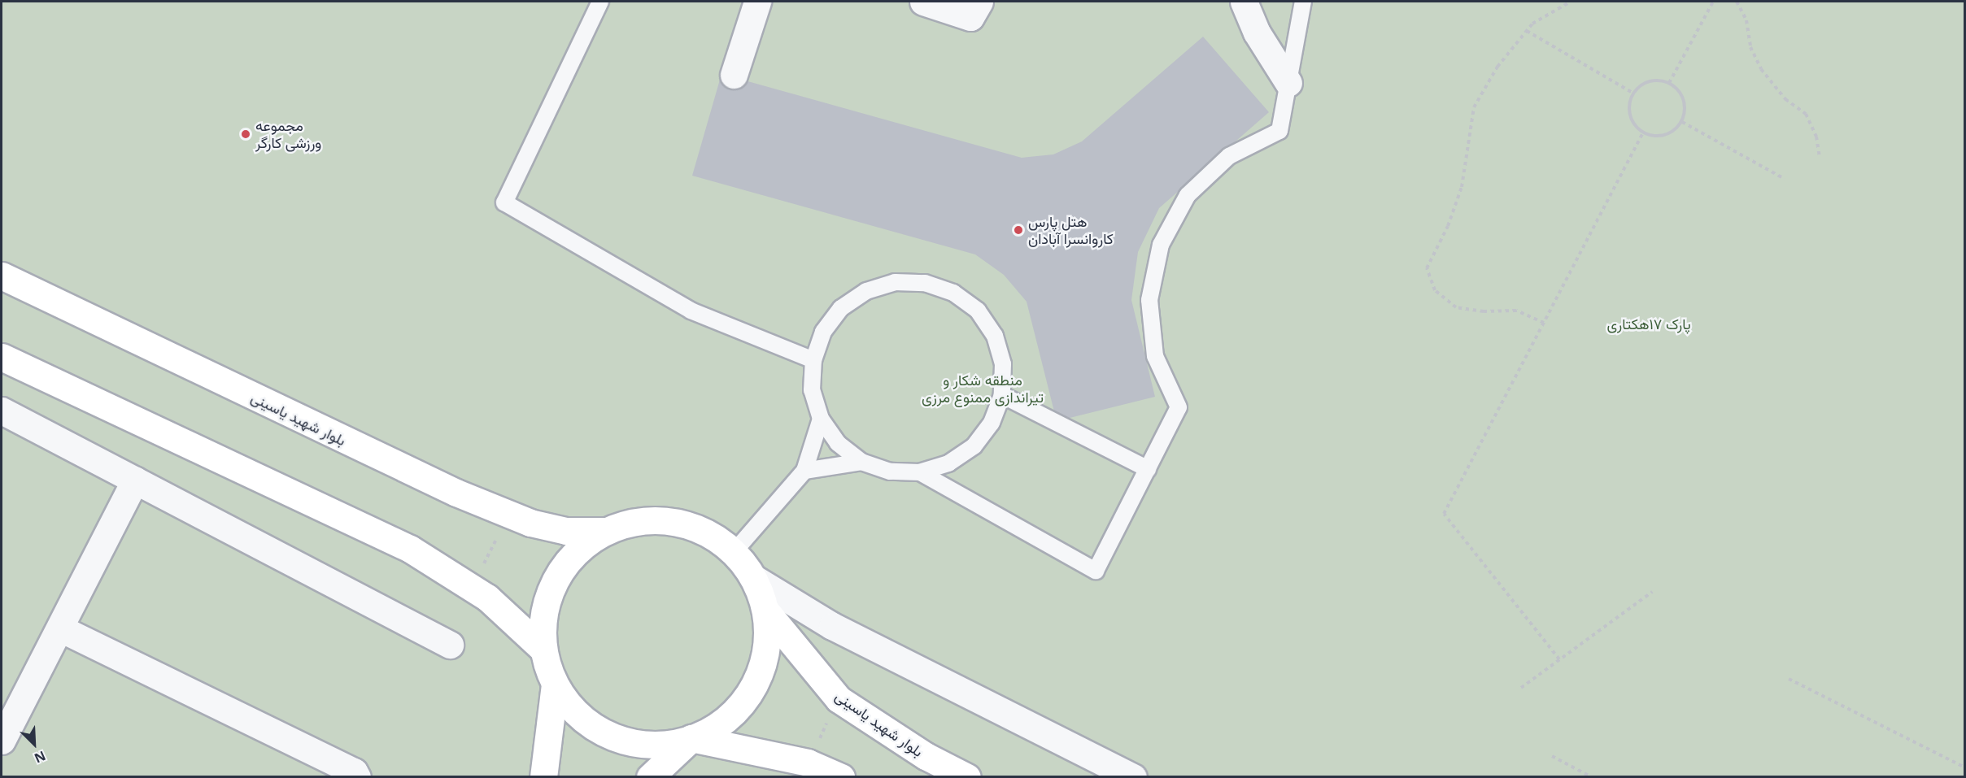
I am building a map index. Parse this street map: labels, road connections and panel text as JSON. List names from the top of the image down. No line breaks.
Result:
{"streets":{"main road":["بلوار شهید یاسینی"]},"parks":["پارک ۱۷هکتاری","منطقه شکار و تیراندازی ممنوع مرزی"],"places":["مجموعه ورزشی کارگر","هتل پارس کاروانسرا آبادان"],"north":"bottom right"}
